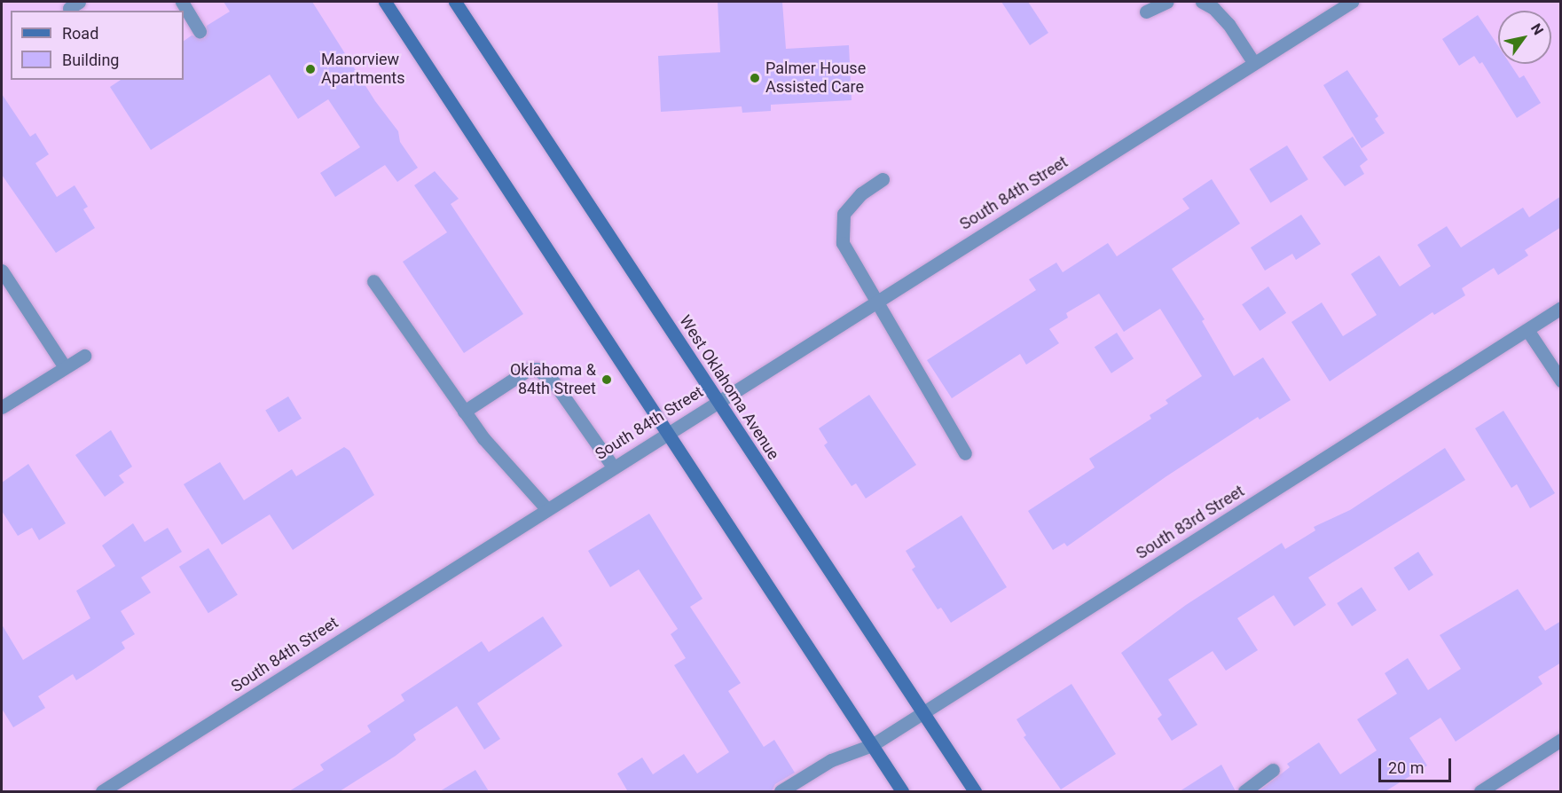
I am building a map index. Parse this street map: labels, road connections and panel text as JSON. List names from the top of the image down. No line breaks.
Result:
{"streets":{"main road":["West Oklahoma Avenue"],"street":["South 84th Street","South 83rd Street"]},"crossings":[["South 84th Street","West Oklahoma Avenue"],["West Oklahoma Avenue","South 83rd Street"]],"places":["Manorview Apartments","Palmer House Assisted Care","Oklahoma & 84th Street"],"legend":["Road","Building"],"scale_bar":"20 m","north":"top right"}
